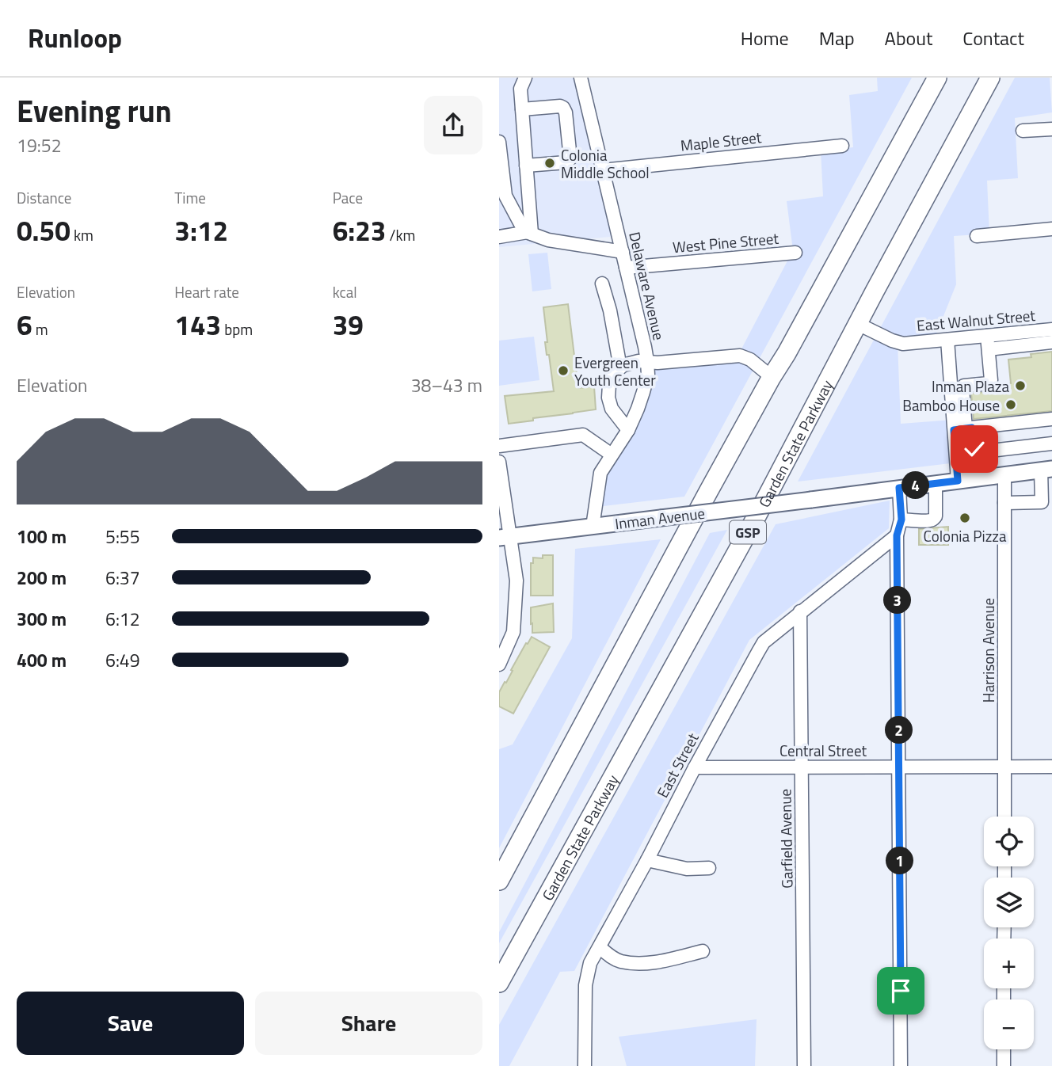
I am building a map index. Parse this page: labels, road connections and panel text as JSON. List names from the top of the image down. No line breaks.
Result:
{"streets":{"highway":["Garden State Parkway","GSP"],"main road":["Inman Avenue"],"street":["Maple Street","West Pine Street","Delaware Avenue","East Walnut Street","Harrison Avenue","Central Street","East Street","Garfield Avenue"]},"crossings":[["Maple Street","Delaware Avenue"],["West Pine Street","Delaware Avenue"],["Delaware Avenue","Inman Avenue"],["East Walnut Street","Garden State Parkway"],["Inman Avenue","Harrison Avenue"],["Harrison Avenue","Central Street"],["Central Street","East Street"],["Central Street","Garfield Avenue"],["East Street","Garfield Avenue"]],"places":["Colonia Middle School","Evergreen Youth Center","Inman Plaza","Bamboo House","Colonia Pizza"],"page":{"header":"Runloop","nav":["Home","Map","About","Contact"],"heading":["Evening run","19:52"],"stats":[["Distance","0.50 km"],["Time","3:12"],["Pace","6:23 /km"],["Elevation","6 m"],["Heart rate","143 bpm"],["kcal","39"]],"chart":["Elevation","38–43 m"],"pins":["4","3","2","1"],"list":[{"name":"100 m","note":"5:55"},{"name":"200 m","note":"6:37"},{"name":"300 m","note":"6:12"},{"name":"400 m","note":"6:49"}],"map_buttons":["+","−"],"buttons":["Save","Share"]}}
